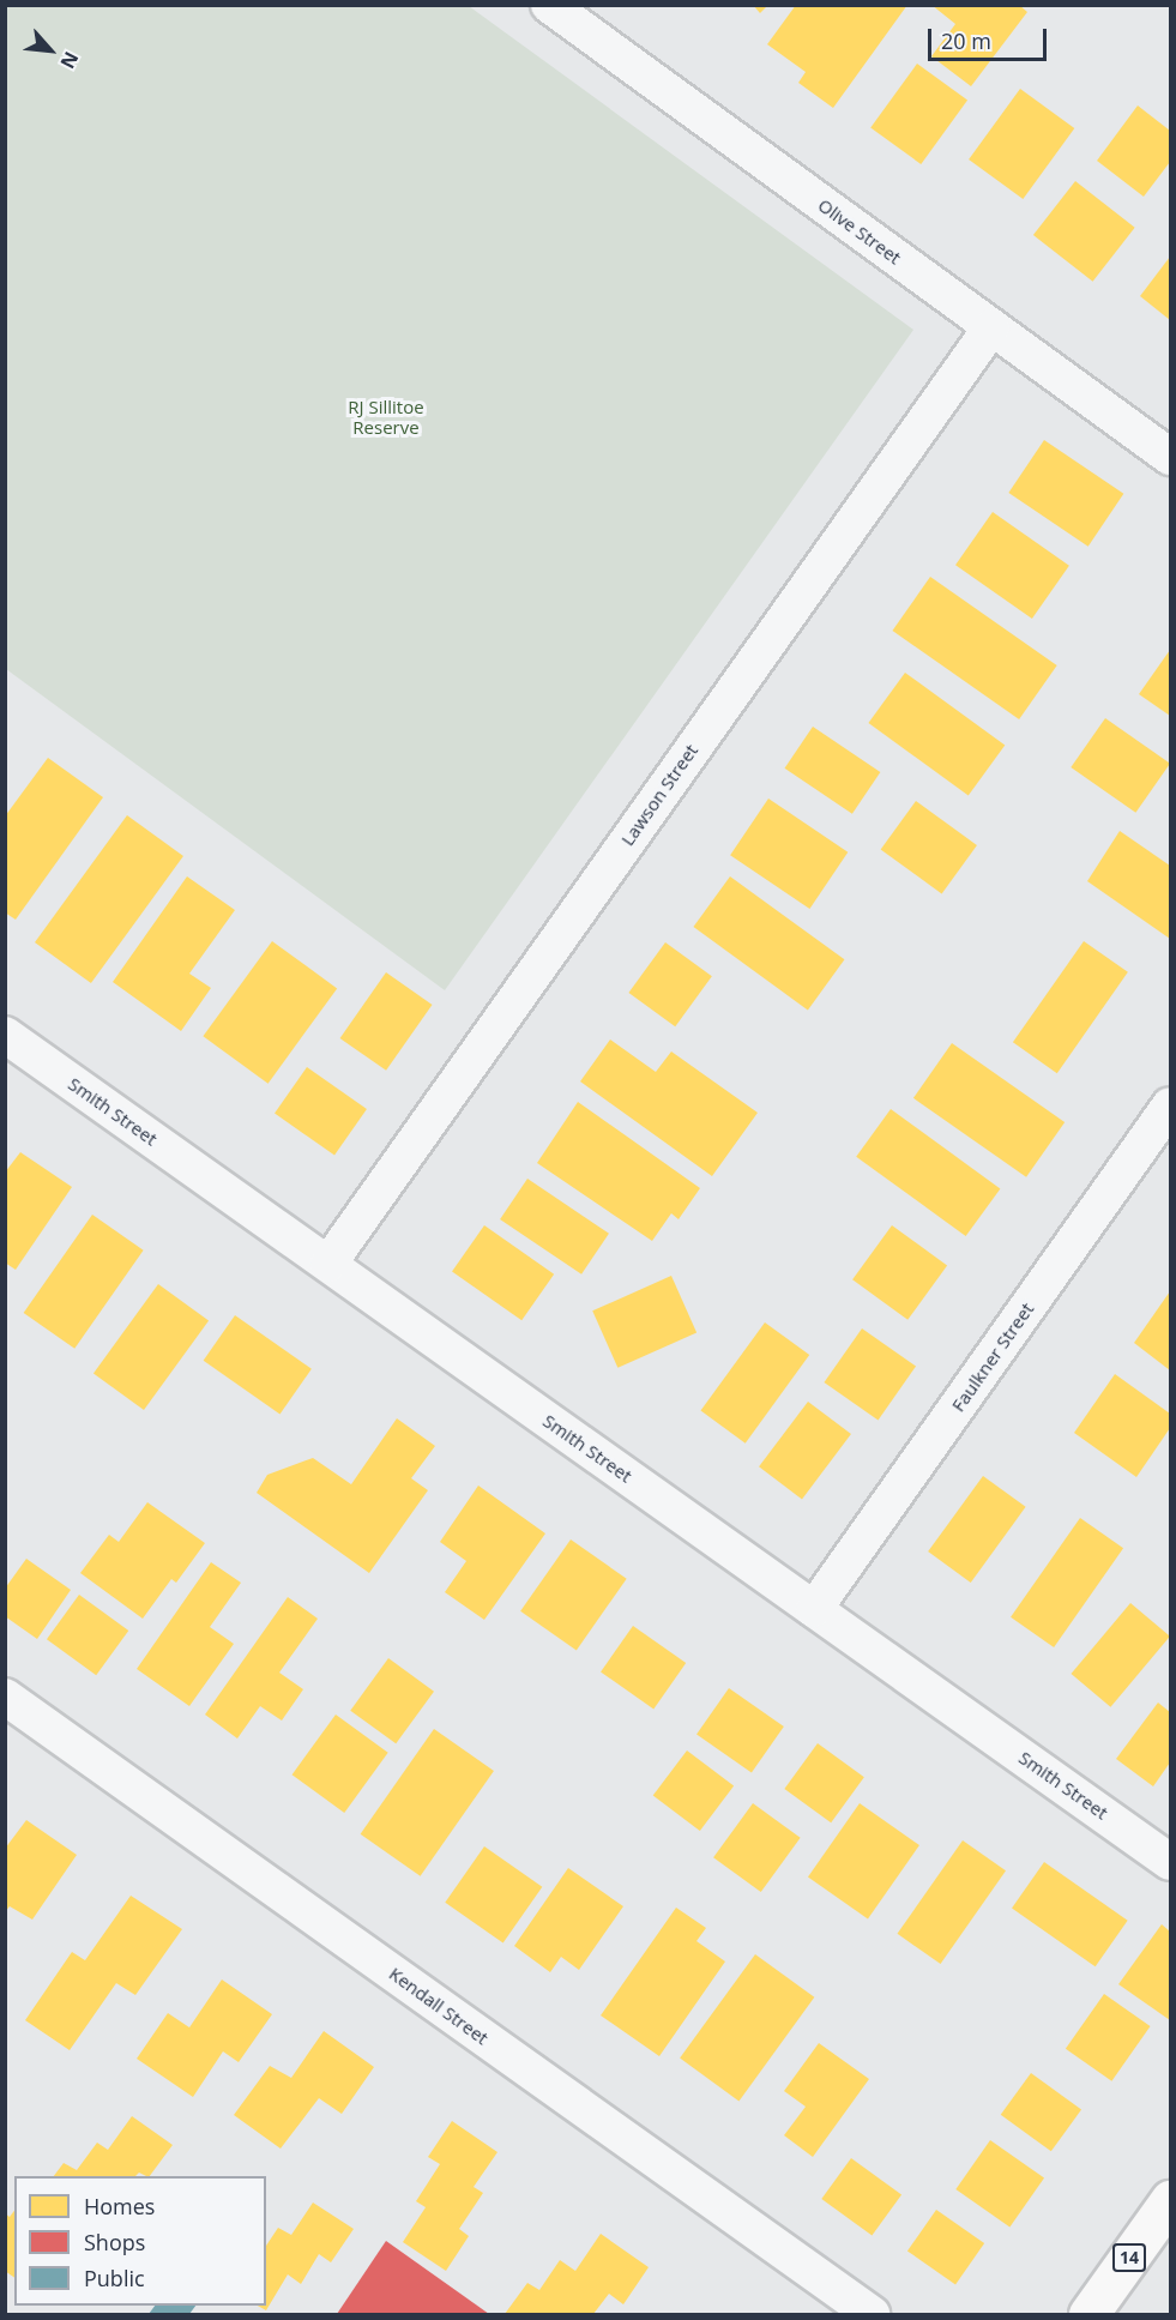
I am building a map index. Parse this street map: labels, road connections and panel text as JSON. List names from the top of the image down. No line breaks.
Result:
{"streets":{"main road":["14"],"street":["Olive Street","Lawson Street","Smith Street","Faulkner Street","Kendall Street"]},"crossings":[["Olive Street","Lawson Street"],["Lawson Street","Smith Street"],["Smith Street","Faulkner Street"]],"parks":["RJ Sillitoe Reserve"],"legend":["Homes","Shops","Public"],"scale_bar":"20 m","north":"bottom right"}
